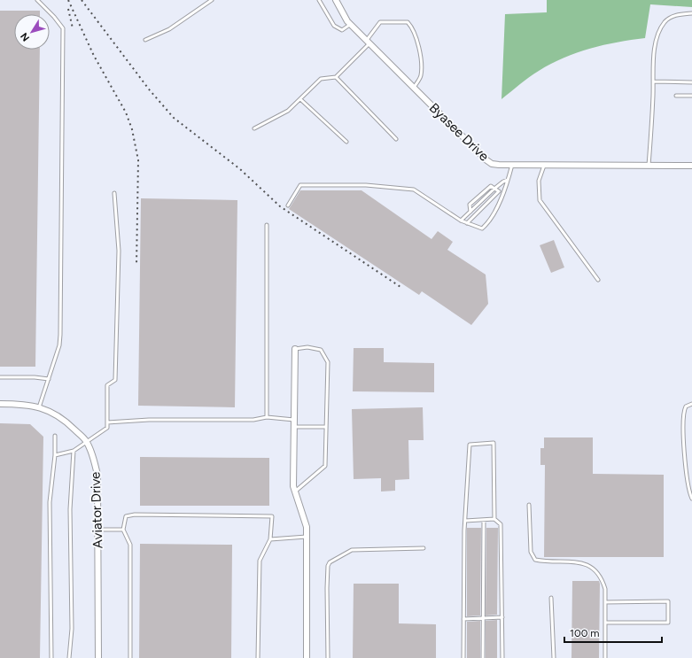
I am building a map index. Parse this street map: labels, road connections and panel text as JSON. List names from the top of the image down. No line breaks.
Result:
{"streets":{"street":["Byasee Drive","Aviator Drive"]},"scale_bar":"100 m","north":"bottom left"}
